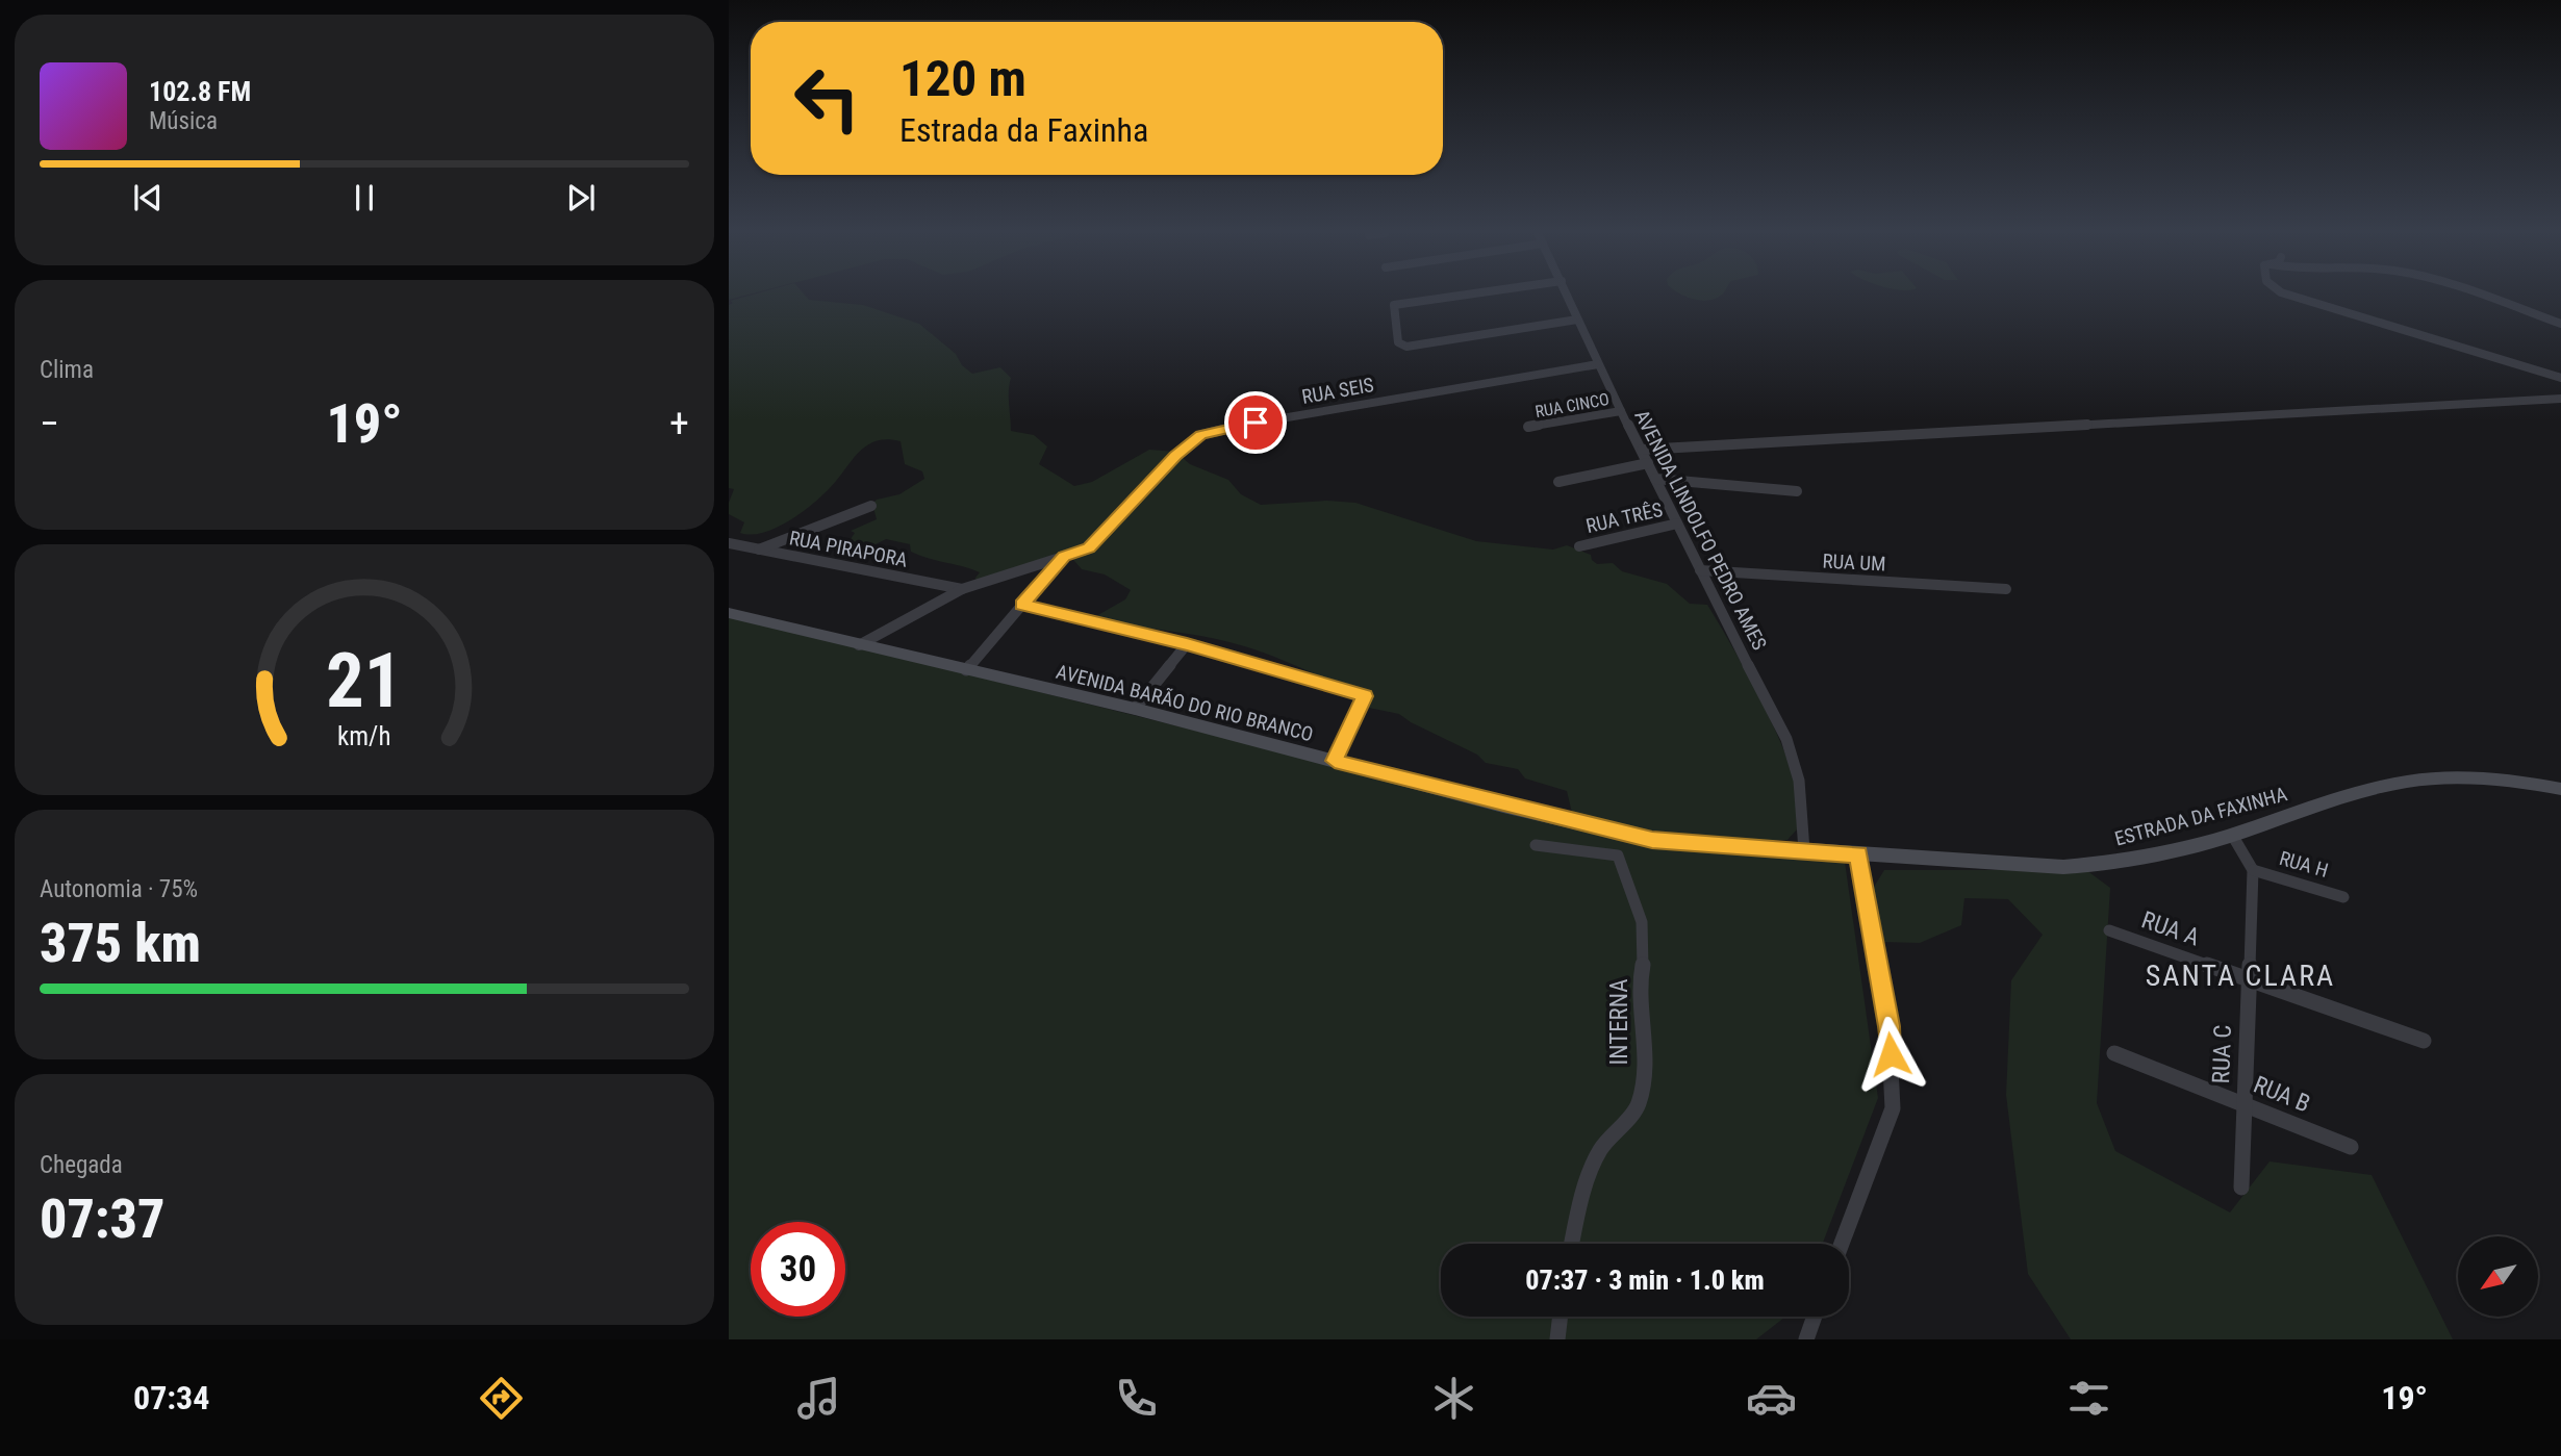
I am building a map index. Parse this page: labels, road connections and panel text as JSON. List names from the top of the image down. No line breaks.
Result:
{"streets":{"street":["RUA SEIS","RUA CINCO","RUA TRÊS","AVENIDA LINDOLFO PEDRO AMES","RUA PIRAPORA","RUA UM","AVENIDA BARÃO DO RIO BRANCO","ESTRADA DA FAXINHA","RUA H","RUA A","INTERNA","RUA C","RUA B"]},"crossings":[["RUA SEIS","AVENIDA LINDOLFO PEDRO AMES"],["RUA SEIS","RUA PIRAPORA"],["RUA SEIS","AVENIDA BARÃO DO RIO BRANCO"],["RUA CINCO","AVENIDA LINDOLFO PEDRO AMES"],["RUA TRÊS","AVENIDA LINDOLFO PEDRO AMES"],["AVENIDA LINDOLFO PEDRO AMES","RUA UM"],["AVENIDA LINDOLFO PEDRO AMES","AVENIDA BARÃO DO RIO BRANCO"],["AVENIDA LINDOLFO PEDRO AMES","ESTRADA DA FAXINHA"],["AVENIDA BARÃO DO RIO BRANCO","ESTRADA DA FAXINHA"],["RUA H","RUA C"],["RUA A","RUA C"],["RUA C","RUA B"]],"districts":["SANTA CLARA"],"north":"bottom left","page":{"turn":["120 m","Estrada da Faxinha"],"song":["102.8 FM","Música"],"tile":["Clima",["Autonomia · 75%","375 km"],["Chegada","07:37"]],"heat":["−","19°","+"],"limit":"30","trip":"07:37 · 3 min · 1.0 km","tabs":["07:34","19°"],"gauge":["21","km/h"]}}
